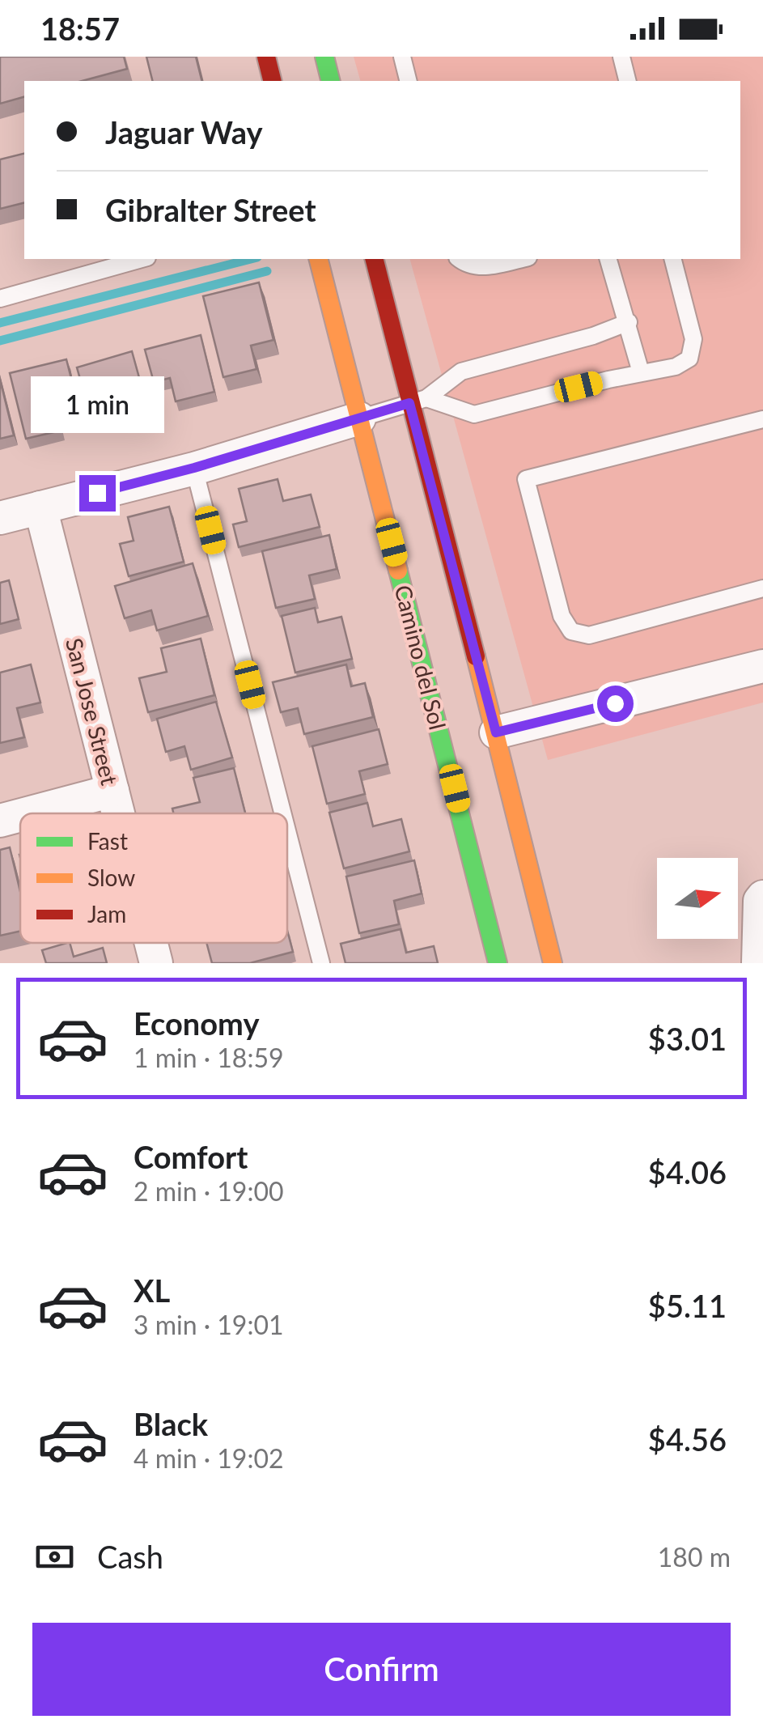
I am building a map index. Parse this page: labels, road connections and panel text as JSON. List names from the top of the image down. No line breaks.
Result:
{"streets":{"street":["Camino del Sol","San Jose Street"]},"legend":["Fast","Slow","Jam"],"north":"right","page":{"status":"18:57","banner":["Jaguar Way","Gibralter Street"],"bubble":"1 min","list":[{"name":"Economy","note":"1 min · 18:59","value":"$3.01"},{"name":"Comfort","note":"2 min · 19:00","value":"$4.06"},{"name":"XL","note":"3 min · 19:01","value":"$5.11"},{"name":"Black","note":"4 min · 19:02","value":"$4.56"}],"pay":["Cash","180 m"],"buttons":"Confirm"}}
